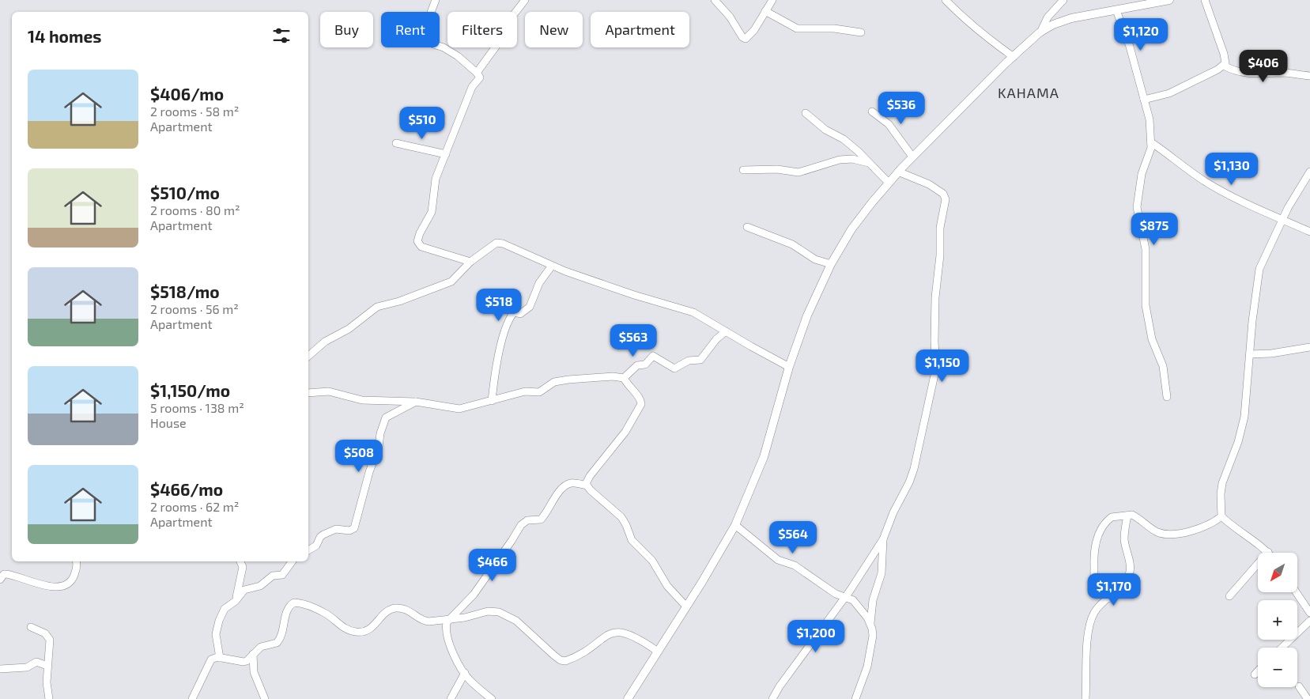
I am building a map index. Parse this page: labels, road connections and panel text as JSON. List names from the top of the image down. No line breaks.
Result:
{"districts":["KAHAMA"],"north":"bottom left","page":{"chip":["Buy","Rent","Filters","New","Apartment"],"heading":"14 homes","price":["$1,120","$406","$536","$510","$1,130","$875","$518","$563","$1,150","$508","$564","$466","$1,170","$1,200"],"list":[{"name":"$406/mo","note":"2 rooms · 58 m² · Apartment"},{"name":"$510/mo","note":"2 rooms · 80 m² · Apartment"},{"name":"$518/mo","note":"2 rooms · 56 m² · Apartment"},{"name":"$1,150/mo","note":"5 rooms · 138 m² · House"},{"name":"$466/mo","note":"2 rooms · 62 m² · Apartment"}],"map_buttons":["+","−"]}}
